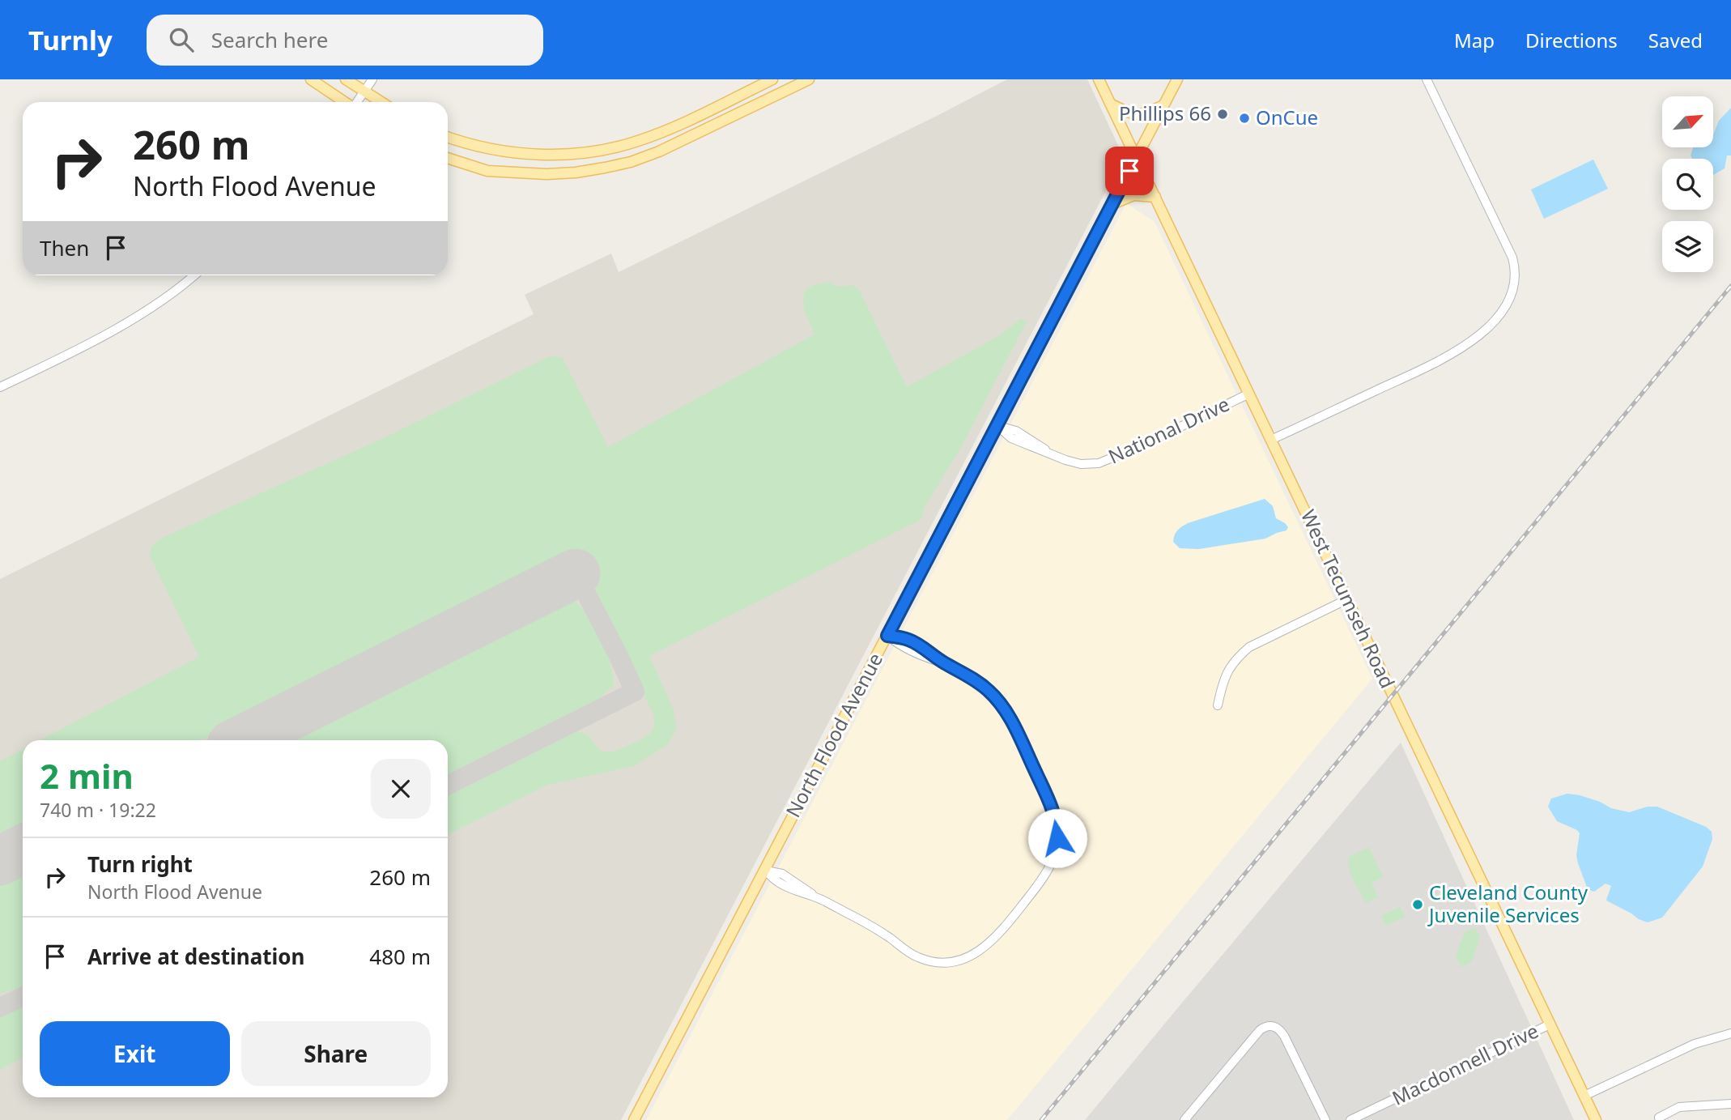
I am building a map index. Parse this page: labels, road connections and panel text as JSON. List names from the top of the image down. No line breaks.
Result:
{"streets":{"main road":["West Tecumseh Road","North Flood Avenue"],"street":["National Drive","Macdonnell Drive"]},"crossings":[["National Drive","West Tecumseh Road"],["National Drive","North Flood Avenue"],["West Tecumseh Road","North Flood Avenue"],["West Tecumseh Road","Macdonnell Drive"]],"places":["Phillips 66","OnCue","Cleveland County Juvenile Services"],"north":"top right","page":{"header":"Turnly","search":"Search here","nav":["Map","Directions","Saved"],"turn":["260 m","North Flood Avenue"],"then":"Then","heading":["2 min","740 m · 19:22"],"list":[{"name":"Turn right","note":"North Flood Avenue","value":"260 m"},{"name":"Arrive at destination","value":"480 m"}],"buttons":["Exit","Share"]}}
